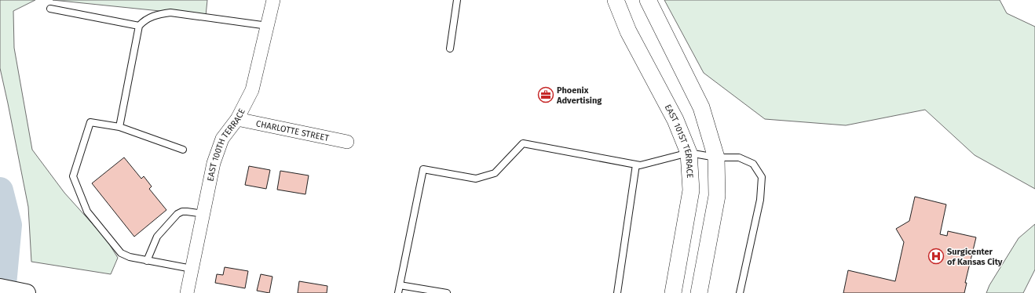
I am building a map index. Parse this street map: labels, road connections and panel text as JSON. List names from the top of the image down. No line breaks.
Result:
{"streets":{"street":["CHARLOTTE STREET","EAST 101ST TERRACE","EAST 100TH TERRACE"]},"crossings":[["CHARLOTTE STREET","EAST 100TH TERRACE"]],"places":{"office":["Phoenix Advertising"],"hospital":["Surgicenter of Kansas City"]}}
